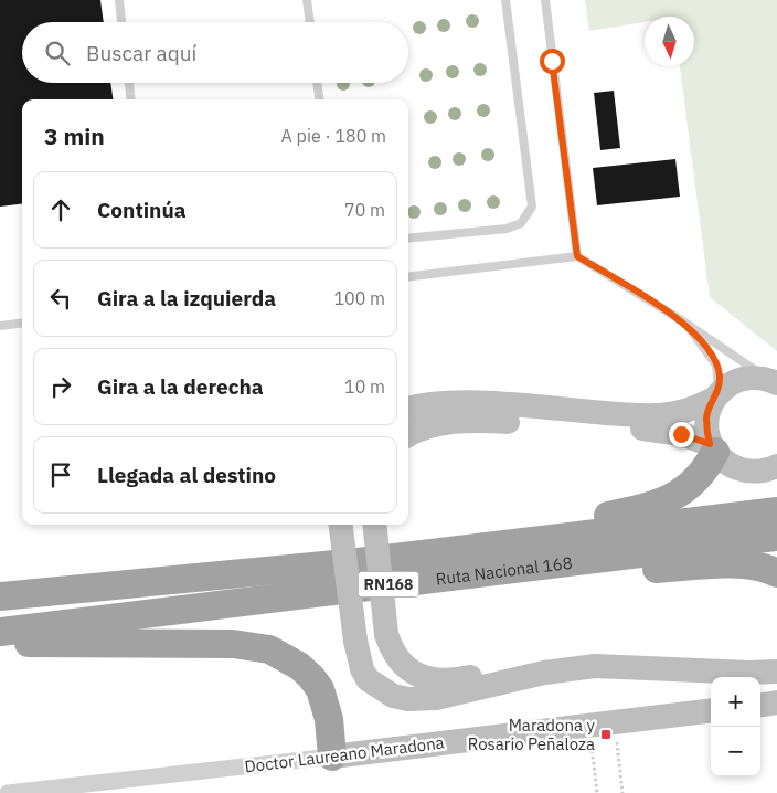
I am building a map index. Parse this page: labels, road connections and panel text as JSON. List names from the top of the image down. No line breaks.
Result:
{"streets":{"highway":["Ruta Nacional 168","RN168"],"main road":["Doctor Laureano Maradona"]},"crossings":[["Ruta Nacional 168","RN168"]],"places":{"transit":["Maradona y Rosario Peñaloza"]},"north":"bottom","page":{"search":"Buscar aquí","heading":["3 min","A pie · 180 m"],"list":[["Continúa","70 m"],["Gira a la izquierda","100 m"],["Gira a la derecha","10 m"],"Llegada al destino"],"map_buttons":["+","−"]}}
